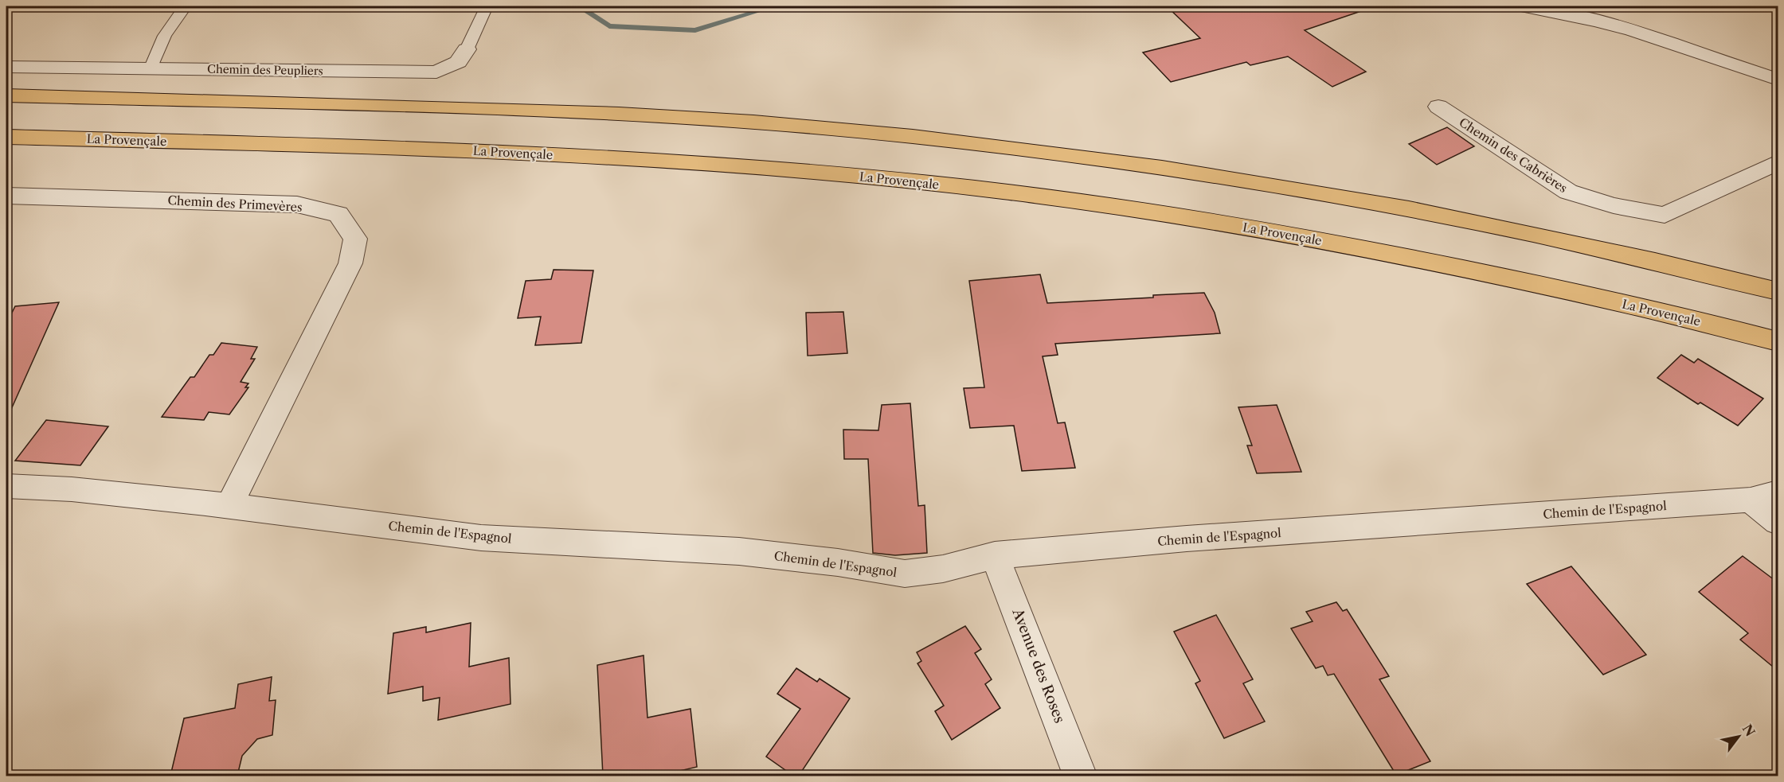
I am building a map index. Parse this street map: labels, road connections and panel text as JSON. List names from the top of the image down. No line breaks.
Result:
{"streets":{"highway":["La Provençale"],"street":["Chemin des Peupliers","Chemin des Cabrières","Chemin des Primevères","Chemin de l'Espagnol","Avenue des Roses"]},"crossings":[["Chemin des Primevères","Chemin de l'Espagnol"],["Chemin de l'Espagnol","Avenue des Roses"]],"north":"top right"}
